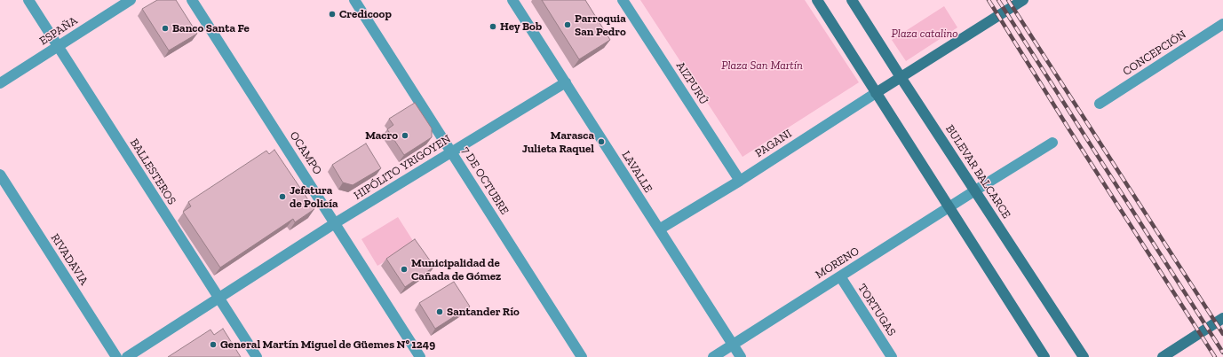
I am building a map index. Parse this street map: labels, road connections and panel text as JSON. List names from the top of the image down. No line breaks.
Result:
{"streets":{"main road":["PAGANI","BULEVAR BALCARCE"],"street":["ESPAÑA","CONCEPCIÓN","AIZPURÚ","OCAMPO","HIPÓLITO YRIGOYEN","BALLESTEROS","LAVALLE","7 DE OCTUBRE","RIVADAVIA","MORENO","TORTUGAS"]},"crossings":[["ESPAÑA","BALLESTEROS"],["AIZPURÚ","PAGANI"],["PAGANI","LAVALLE"],["PAGANI","BULEVAR BALCARCE"],["OCAMPO","HIPÓLITO YRIGOYEN"],["HIPÓLITO YRIGOYEN","BALLESTEROS"],["HIPÓLITO YRIGOYEN","LAVALLE"],["HIPÓLITO YRIGOYEN","7 DE OCTUBRE"],["LAVALLE","MORENO"],["BULEVAR BALCARCE","MORENO"],["MORENO","TORTUGAS"]],"parks":["Plaza catalino","Plaza San Martín"],"places":["Credicoop","Parroquia San Pedro","Hey Bob","Banco Santa Fe","Macro","Marasca Julieta Raquel","Jefatura de Policía","Municipalidad de Cañada de Gómez","Santander Río","General Martín Miguel de Güemes N° 1249"]}
